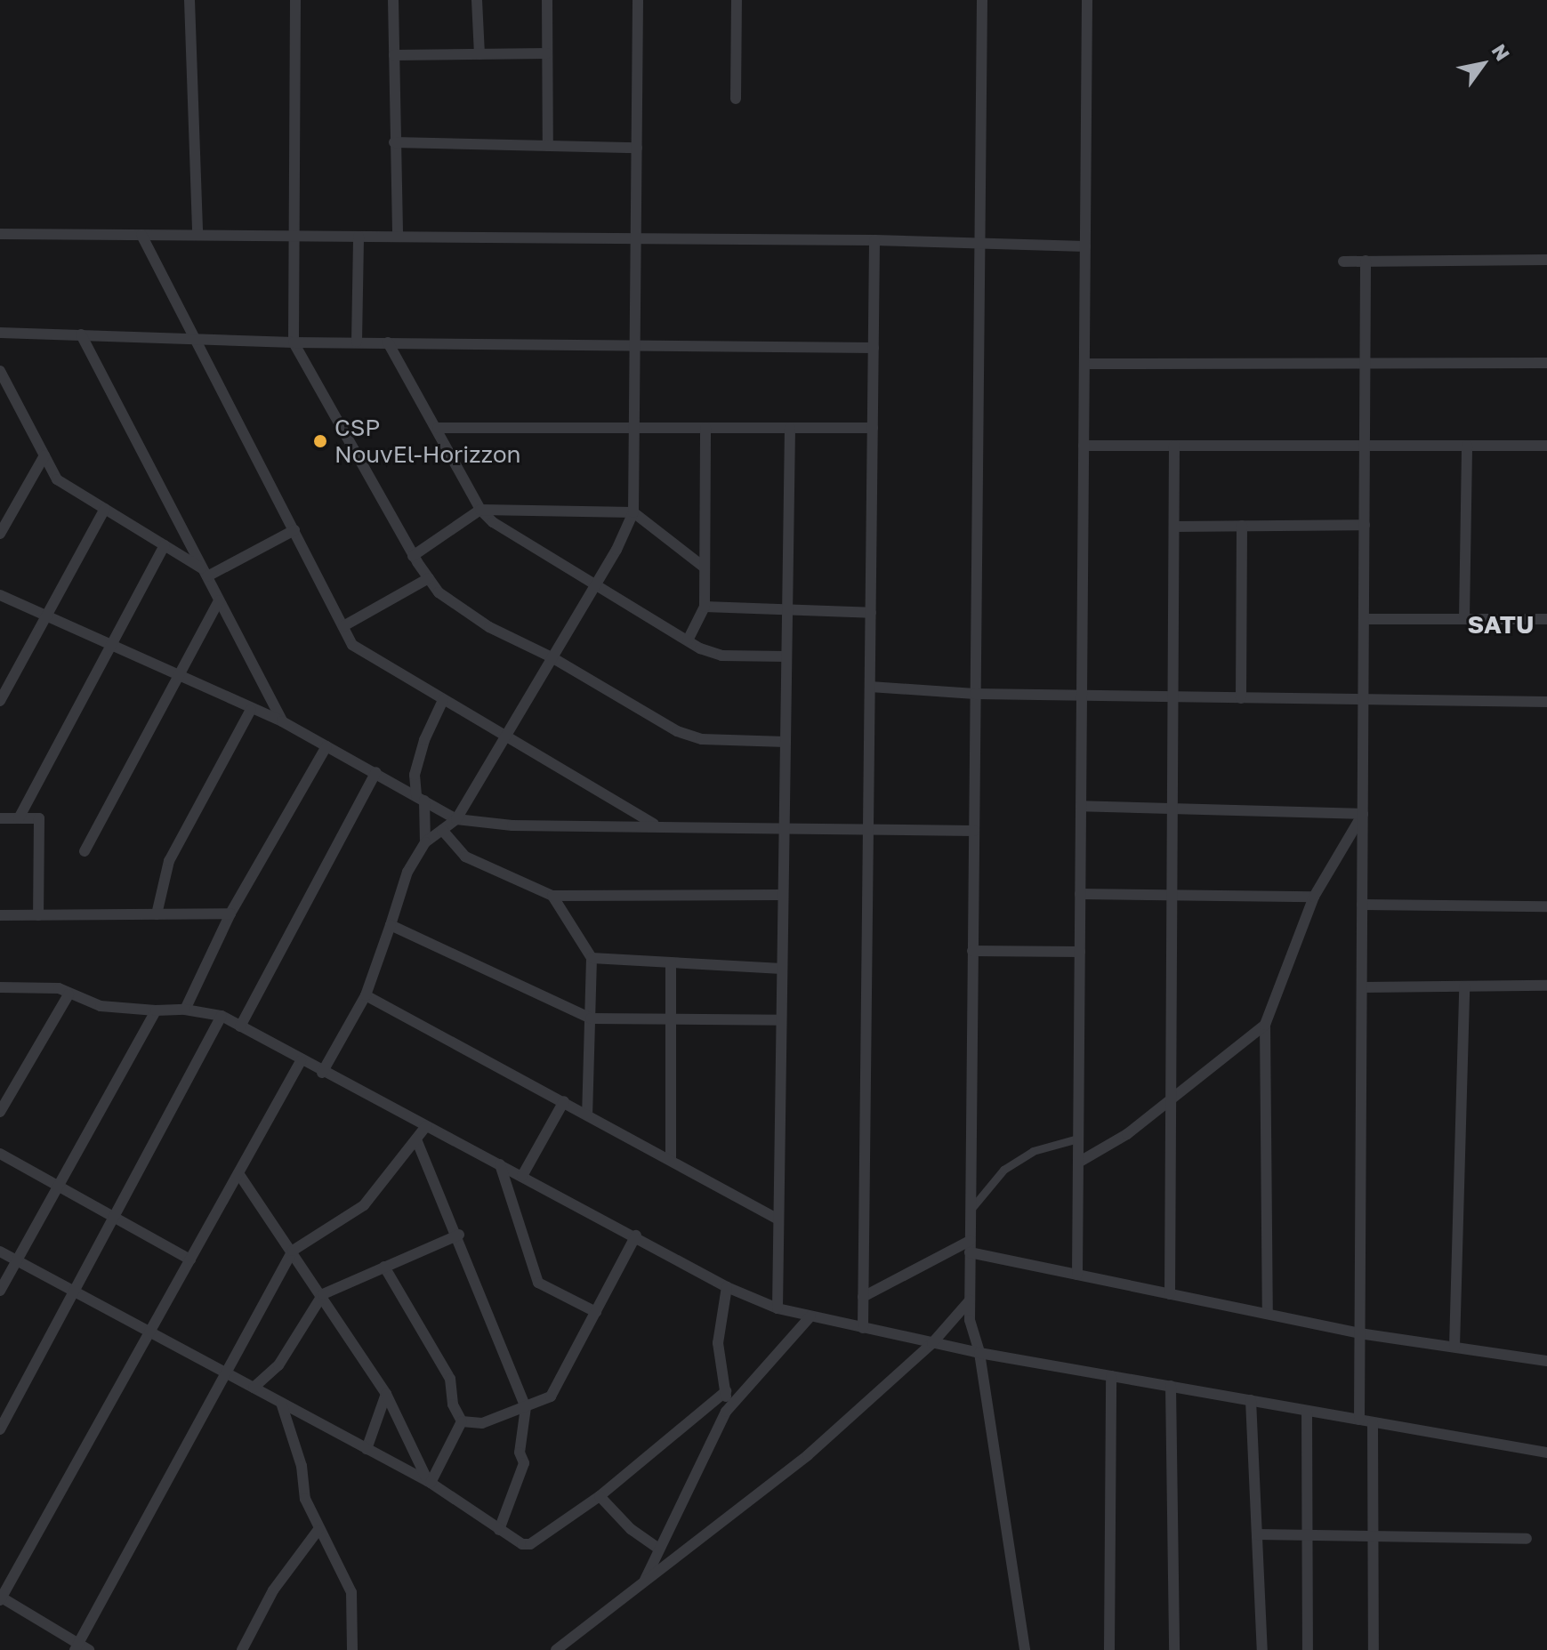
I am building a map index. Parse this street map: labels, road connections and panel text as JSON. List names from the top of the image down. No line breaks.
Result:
{"districts":["SATU"],"places":["CSP NouvEl-Horizzon"],"north":"top right"}
